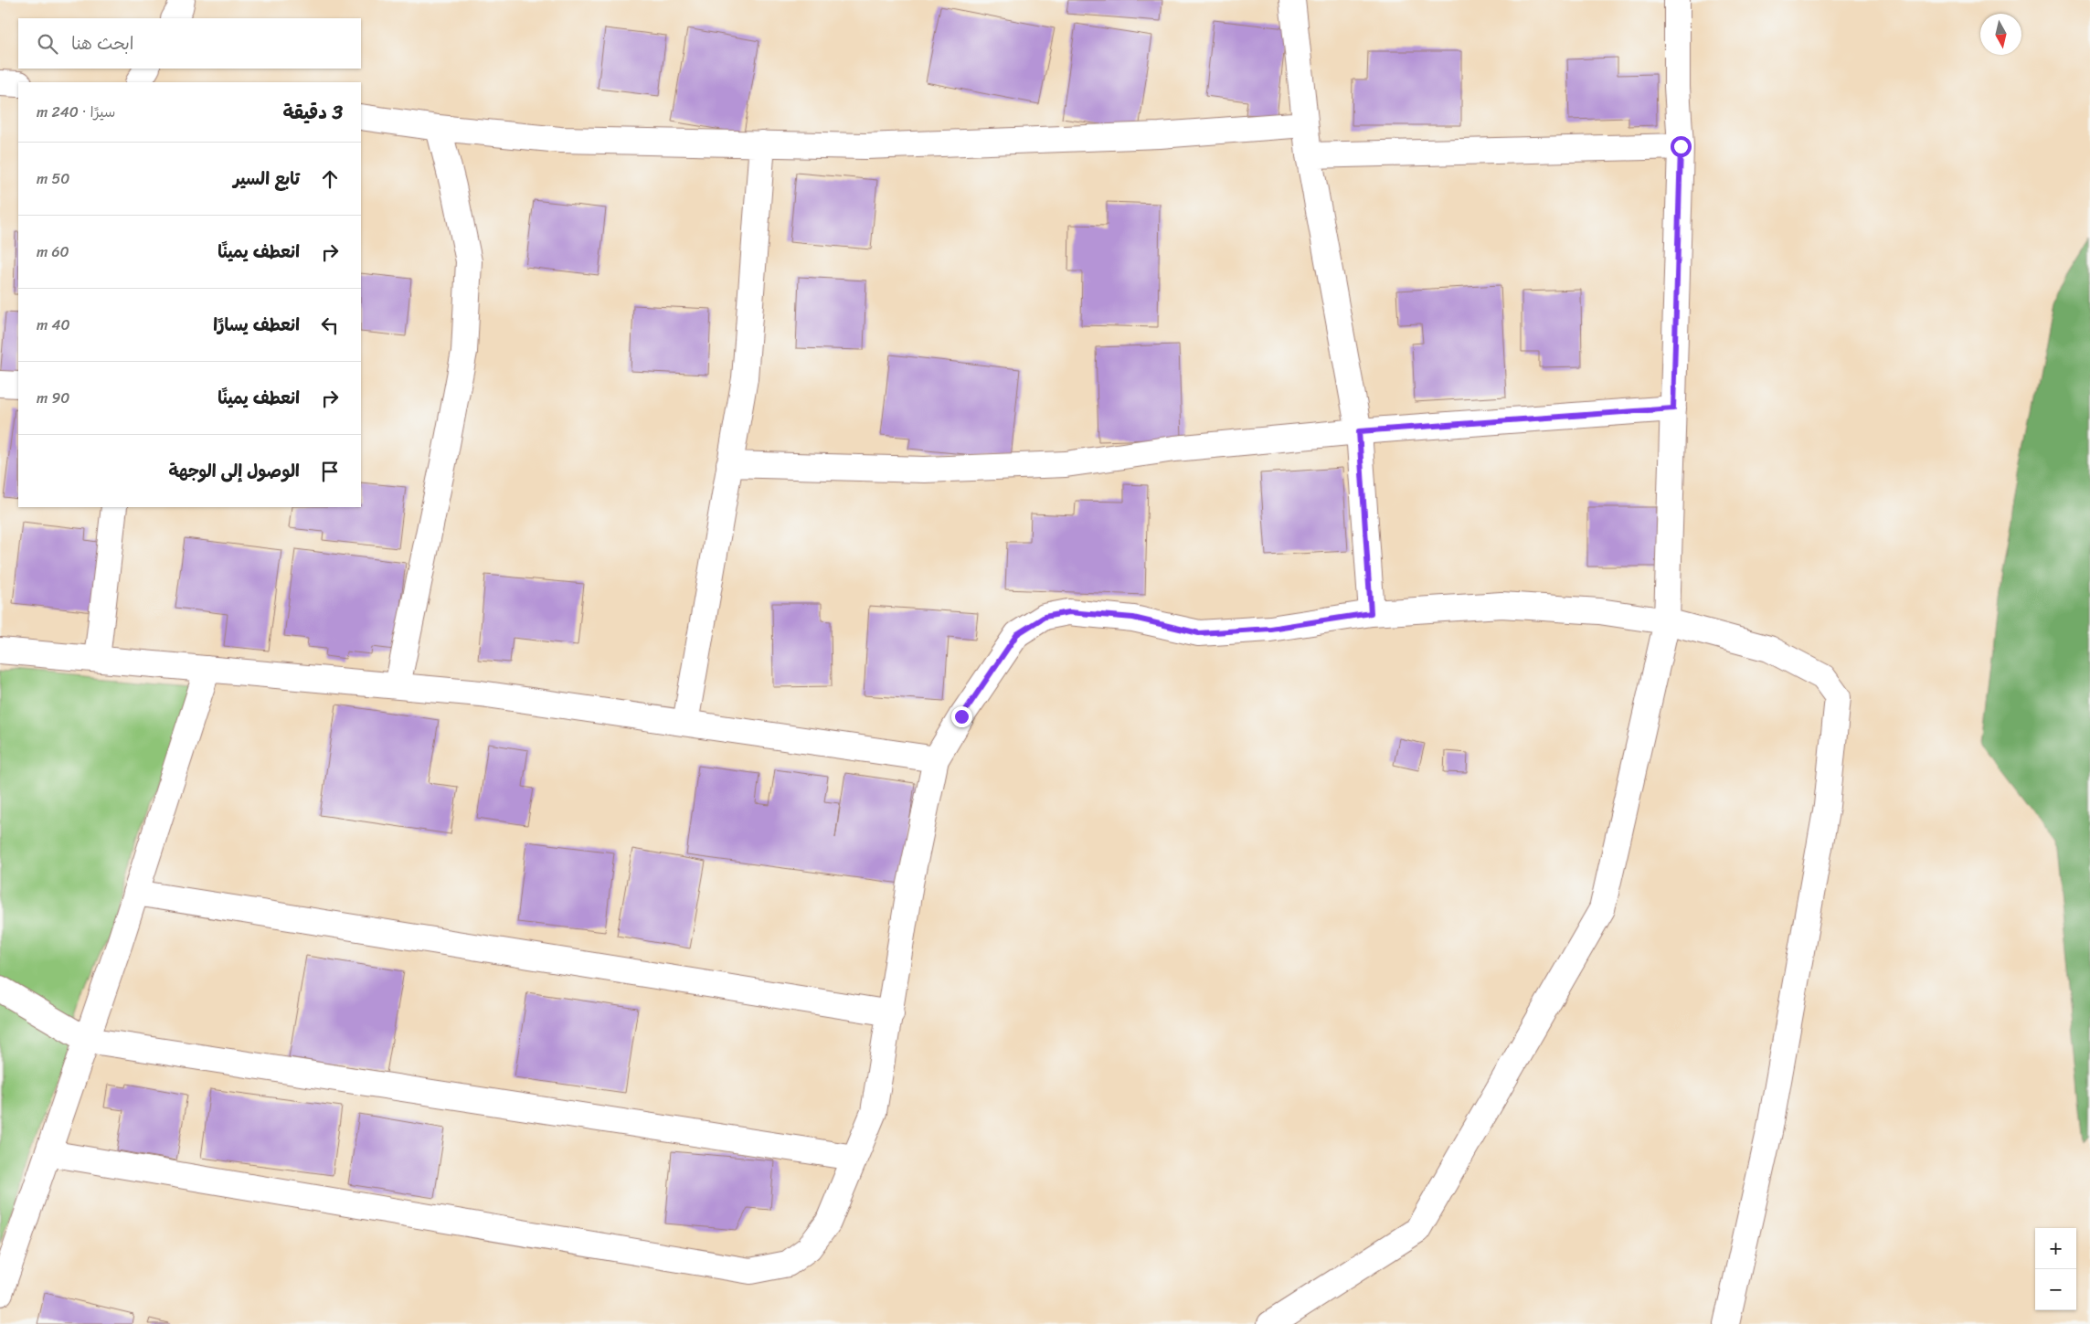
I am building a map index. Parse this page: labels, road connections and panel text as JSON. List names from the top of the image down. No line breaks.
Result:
{"north":"bottom","page":{"search":"ابحث هنا","heading":["3 دقيقة","سيرًا · 240 m"],"list":[["تابع السير","50 m"],["انعطف يمينًا","60 m"],["انعطف يسارًا","40 m"],["انعطف يمينًا","90 m"],"الوصول إلى الوجهة"],"map_buttons":["+","−"]}}
